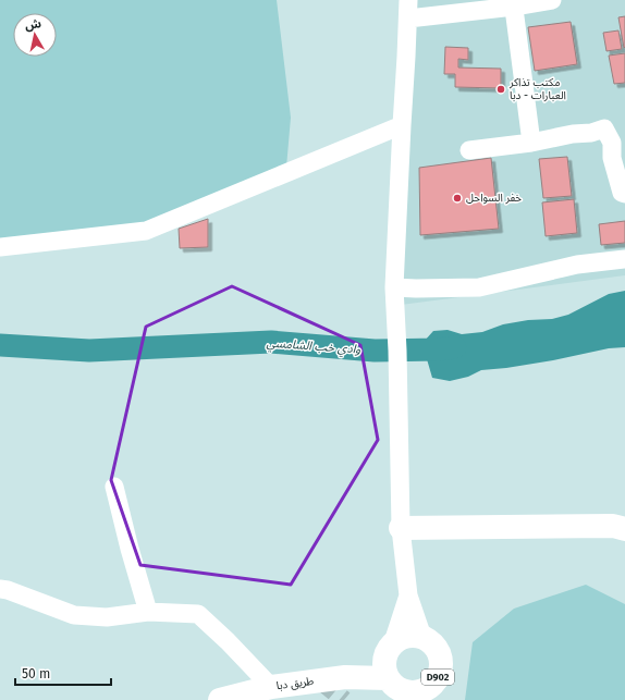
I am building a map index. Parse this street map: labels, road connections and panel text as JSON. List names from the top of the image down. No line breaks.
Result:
{"streets":{"main road":["D902","طريق دبا"]},"crossings":[["D902","طريق دبا"]],"water":["وادي خب الشامسي"],"places":["مكتب تذاكر العبارات - دبا","خفر السواحل"],"scale_bar":"50 m","north":"top"}
